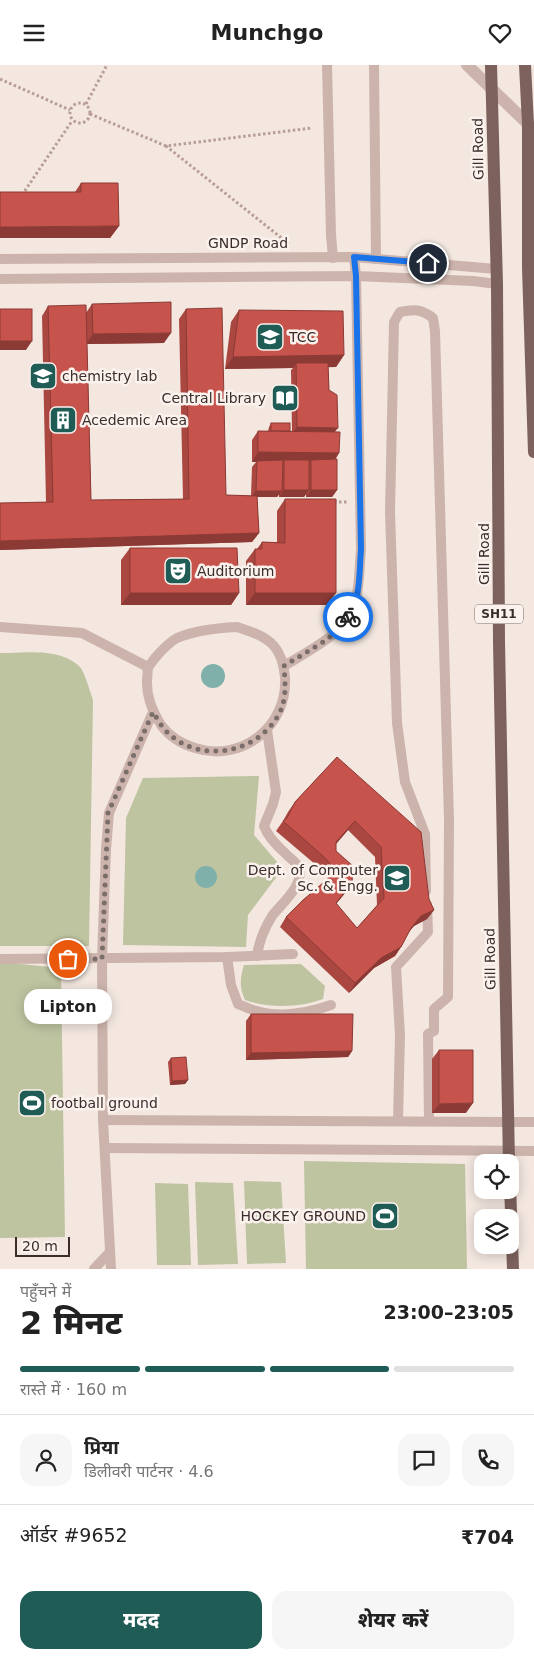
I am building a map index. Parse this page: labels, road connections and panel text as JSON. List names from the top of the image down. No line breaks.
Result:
{"streets":{"main road":["Gill Road","SH11"],"lane":["GNDP Road"]},"crossings":[["Gill Road","GNDP Road"]],"places":{"school or university":["TCC","chemistry lab","Dept. of Computer Sc. & Engg."],"library":["Central Library"],"building":["Acedemic Area"],"theatre":["Auditorium"],"other":["Lipton"],"sports":["football ground","HOCKEY GROUND"]},"scale_bar":"20 m","page":{"header":"Munchgo","bubble":"Lipton","scale":"20 m","heading":["2 मिनट","पहुँचने में","23:00–23:05"],"panel":["प्रिया","डिलीवरी पार्टनर · 4.6","ऑर्डर #9652","₹704"],"bar":"रास्ते में · 160 m","buttons":["मदद","शेयर करें"]}}
